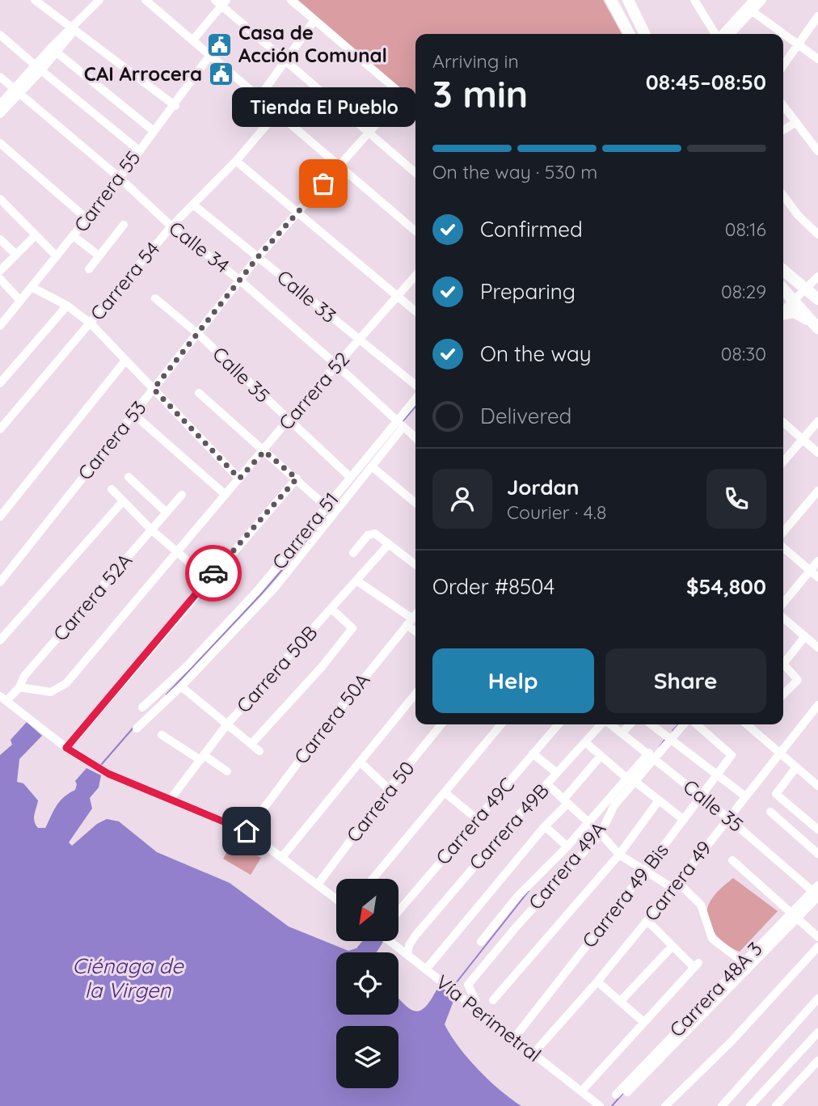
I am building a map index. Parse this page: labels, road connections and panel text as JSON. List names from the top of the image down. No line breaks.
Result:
{"streets":{"street":["Carrera 55","Calle 34","Carrera 54","Calle 33","Calle 35","Carrera 52","Carrera 53","Carrera 51","Carrera 52A","Carrera 50B","Carrera 50A","Carrera 50","Carrera 49C","Carrera 49B","Carrera 49A","Carrera 49","Carrera 49 Bis","Carrera 48A 3","Vía Perimetral"]},"crossings":[["Carrera 55","Calle 34"],["Calle 34","Carrera 54"],["Calle 34","Carrera 52"],["Calle 34","Carrera 53"],["Calle 34","Carrera 51"],["Carrera 54","Calle 33"],["Calle 33","Carrera 52"],["Calle 33","Carrera 53"],["Calle 35","Carrera 52"],["Calle 35","Carrera 53"],["Calle 35","Carrera 51"],["Calle 35","Carrera 49A"],["Calle 35","Carrera 49"],["Calle 35","Carrera 49 Bis"],["Carrera 52","Carrera 52A"],["Carrera 49B","Vía Perimetral"],["Carrera 49A","Vía Perimetral"],["Carrera 49","Vía Perimetral"]],"water":["Ciénaga de la Virgen"],"places":{"public building":["Casa de Acción Comunal","CAI Arrocera"],"other":["Tienda El Pueblo"]},"north":"bottom left","page":{"heading":["3 min","Arriving in","08:45–08:50"],"panel":["Jordan","Courier · 4.8","Order #8504","$54,800"],"bubble":"Tienda El Pueblo","bar":"On the way · 530 m","list":[["Confirmed","08:16"],["Preparing","08:29"],["On the way","08:30"],"Delivered"],"buttons":["Help","Share"]}}
